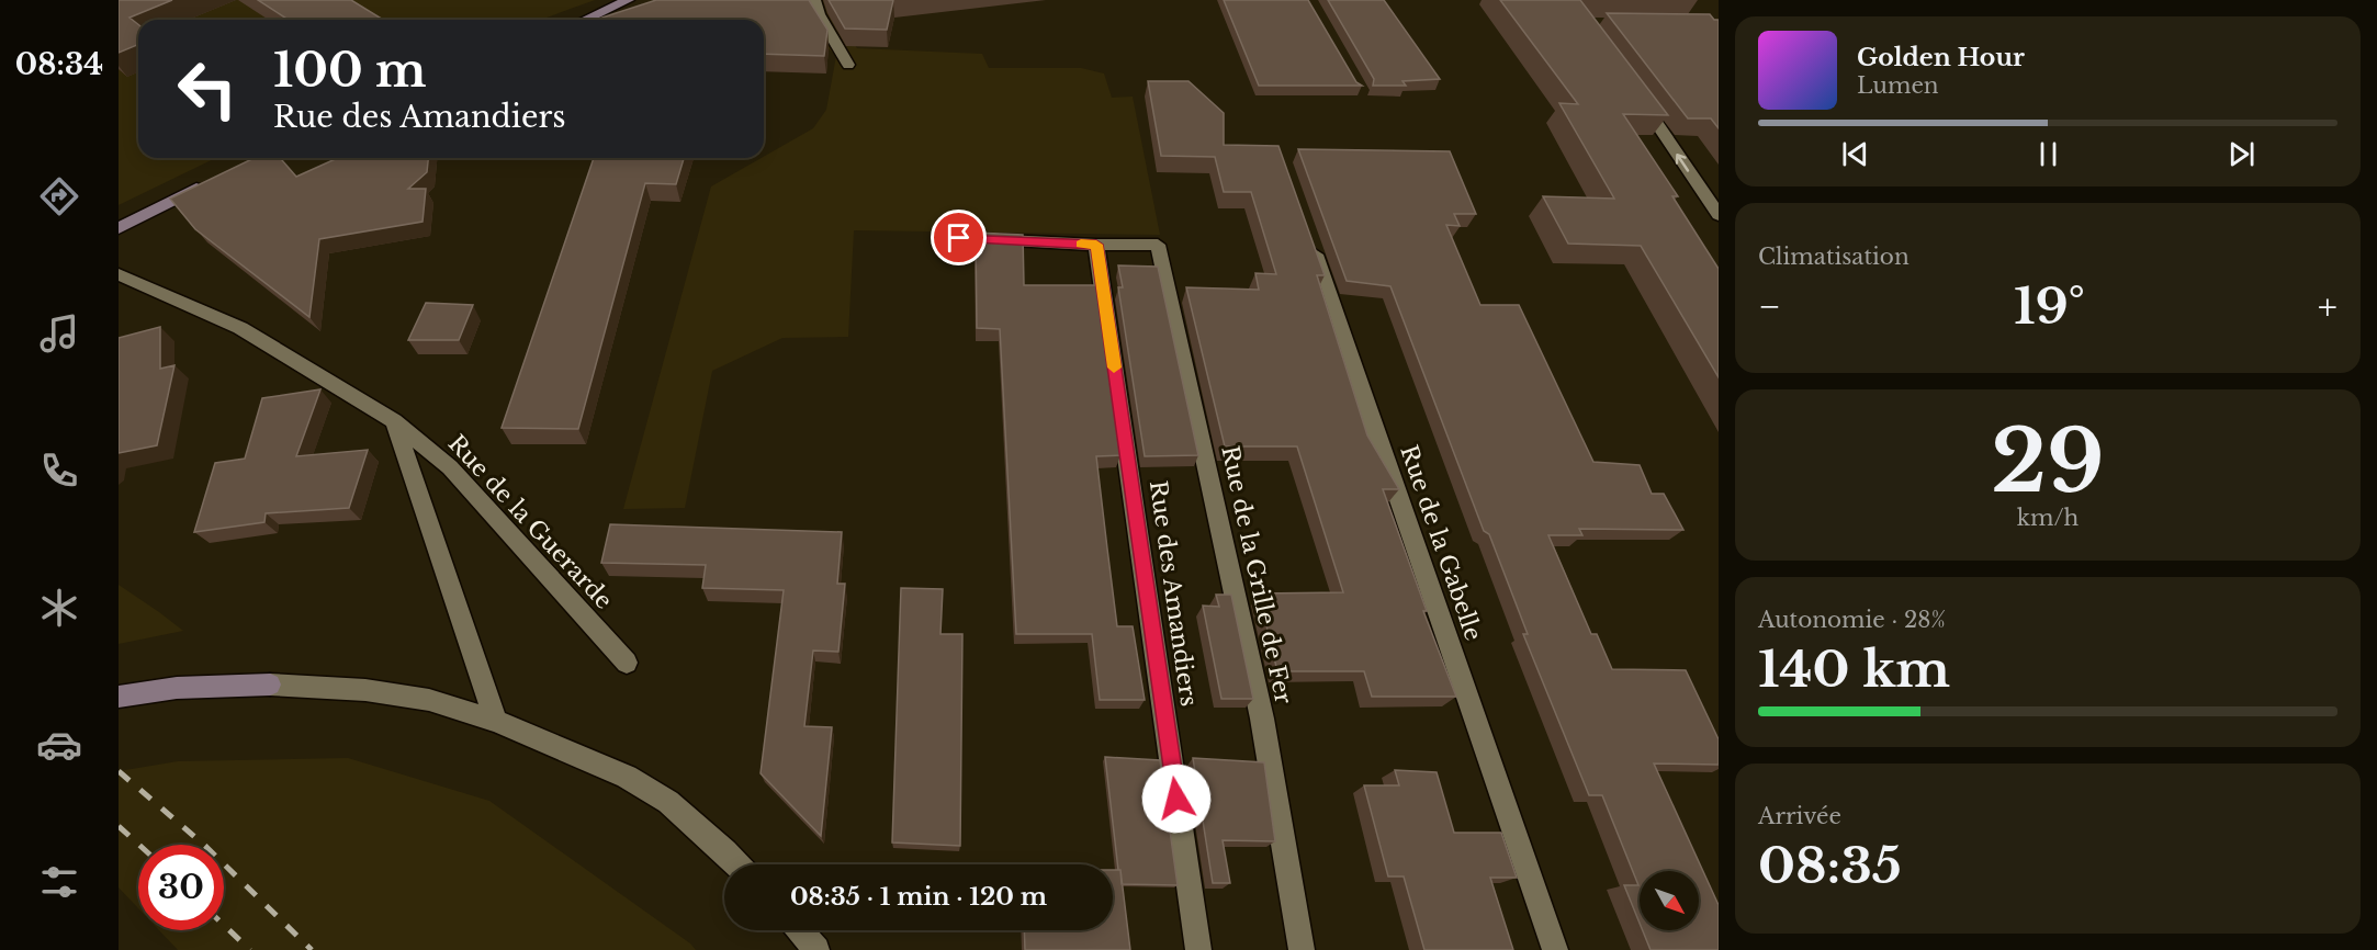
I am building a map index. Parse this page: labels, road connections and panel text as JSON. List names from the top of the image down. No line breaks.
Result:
{"streets":{"street":["Rue de la Guerarde","Rue de la Gabelle","Rue de la Grille de Fer","Rue des Amandiers"]},"crossings":[["Rue de la Grille de Fer","Rue des Amandiers"]],"north":"bottom right","page":{"tabs":"08:34","turn":["100 m","Rue des Amandiers"],"song":["Golden Hour","Lumen"],"tile":["Climatisation",["29","km/h"],["Autonomie · 28%","140 km"],["Arrivée","08:35"]],"heat":["−","19°","+"],"limit":"30","trip":"08:35 · 1 min · 120 m"}}
